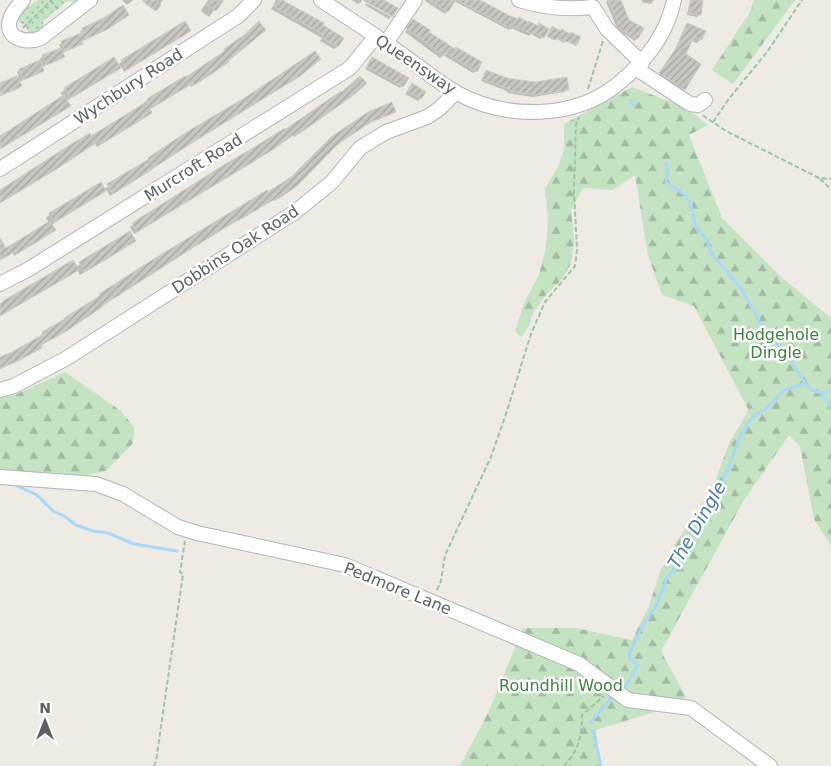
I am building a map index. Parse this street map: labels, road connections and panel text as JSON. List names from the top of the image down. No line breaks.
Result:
{"streets":{"street":["Queensway","Wychbury Road","Murcroft Road","Dobbins Oak Road","Pedmore Lane"]},"crossings":[["Queensway","Murcroft Road"],["Queensway","Dobbins Oak Road"]],"water":["The Dingle"],"parks":["Hodgehole Dingle","Roundhill Wood"],"north":"top"}
